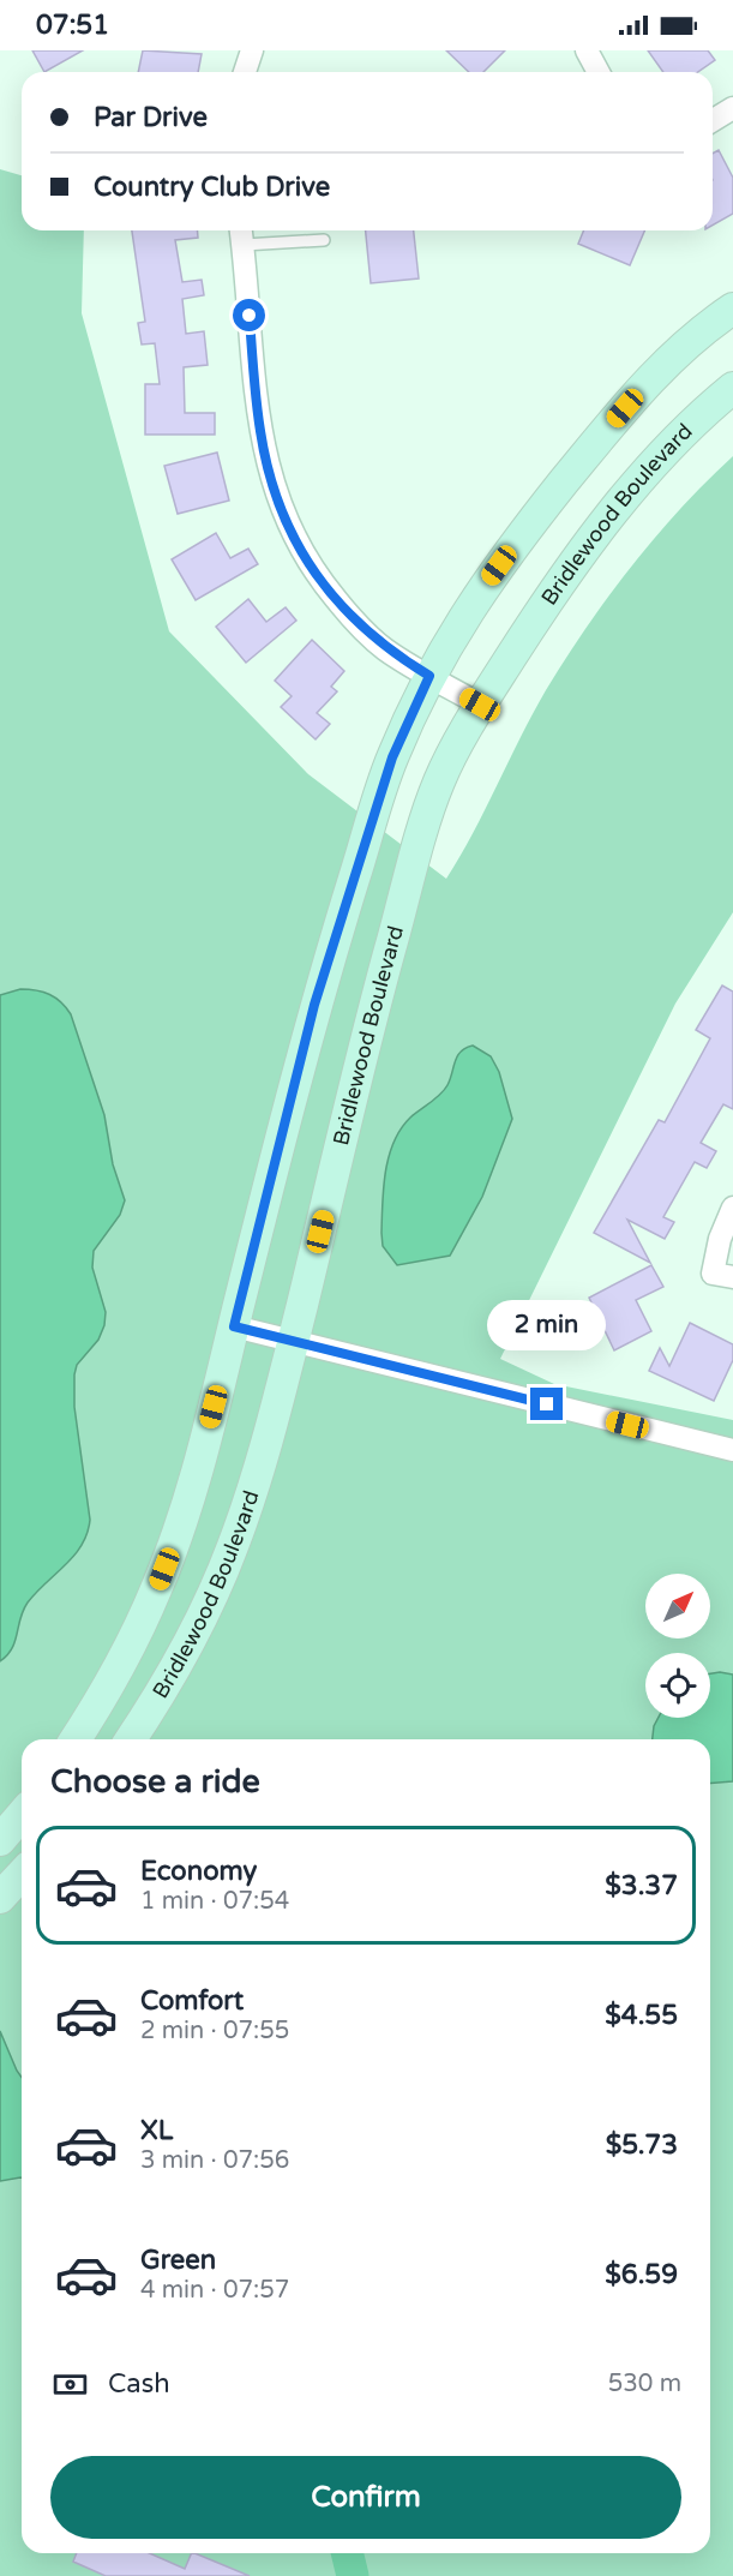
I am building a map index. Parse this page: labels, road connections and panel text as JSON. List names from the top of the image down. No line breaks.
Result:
{"streets":{"main road":["Bridlewood Boulevard"]},"north":"top right","page":{"status":"07:51","banner":["Par Drive","Country Club Drive"],"bubble":"2 min","heading":"Choose a ride","list":[{"name":"Economy","note":"1 min · 07:54","value":"$3.37"},{"name":"Comfort","note":"2 min · 07:55","value":"$4.55"},{"name":"XL","note":"3 min · 07:56","value":"$5.73"},{"name":"Green","note":"4 min · 07:57","value":"$6.59"}],"pay":["Cash","530 m"],"buttons":"Confirm"}}
